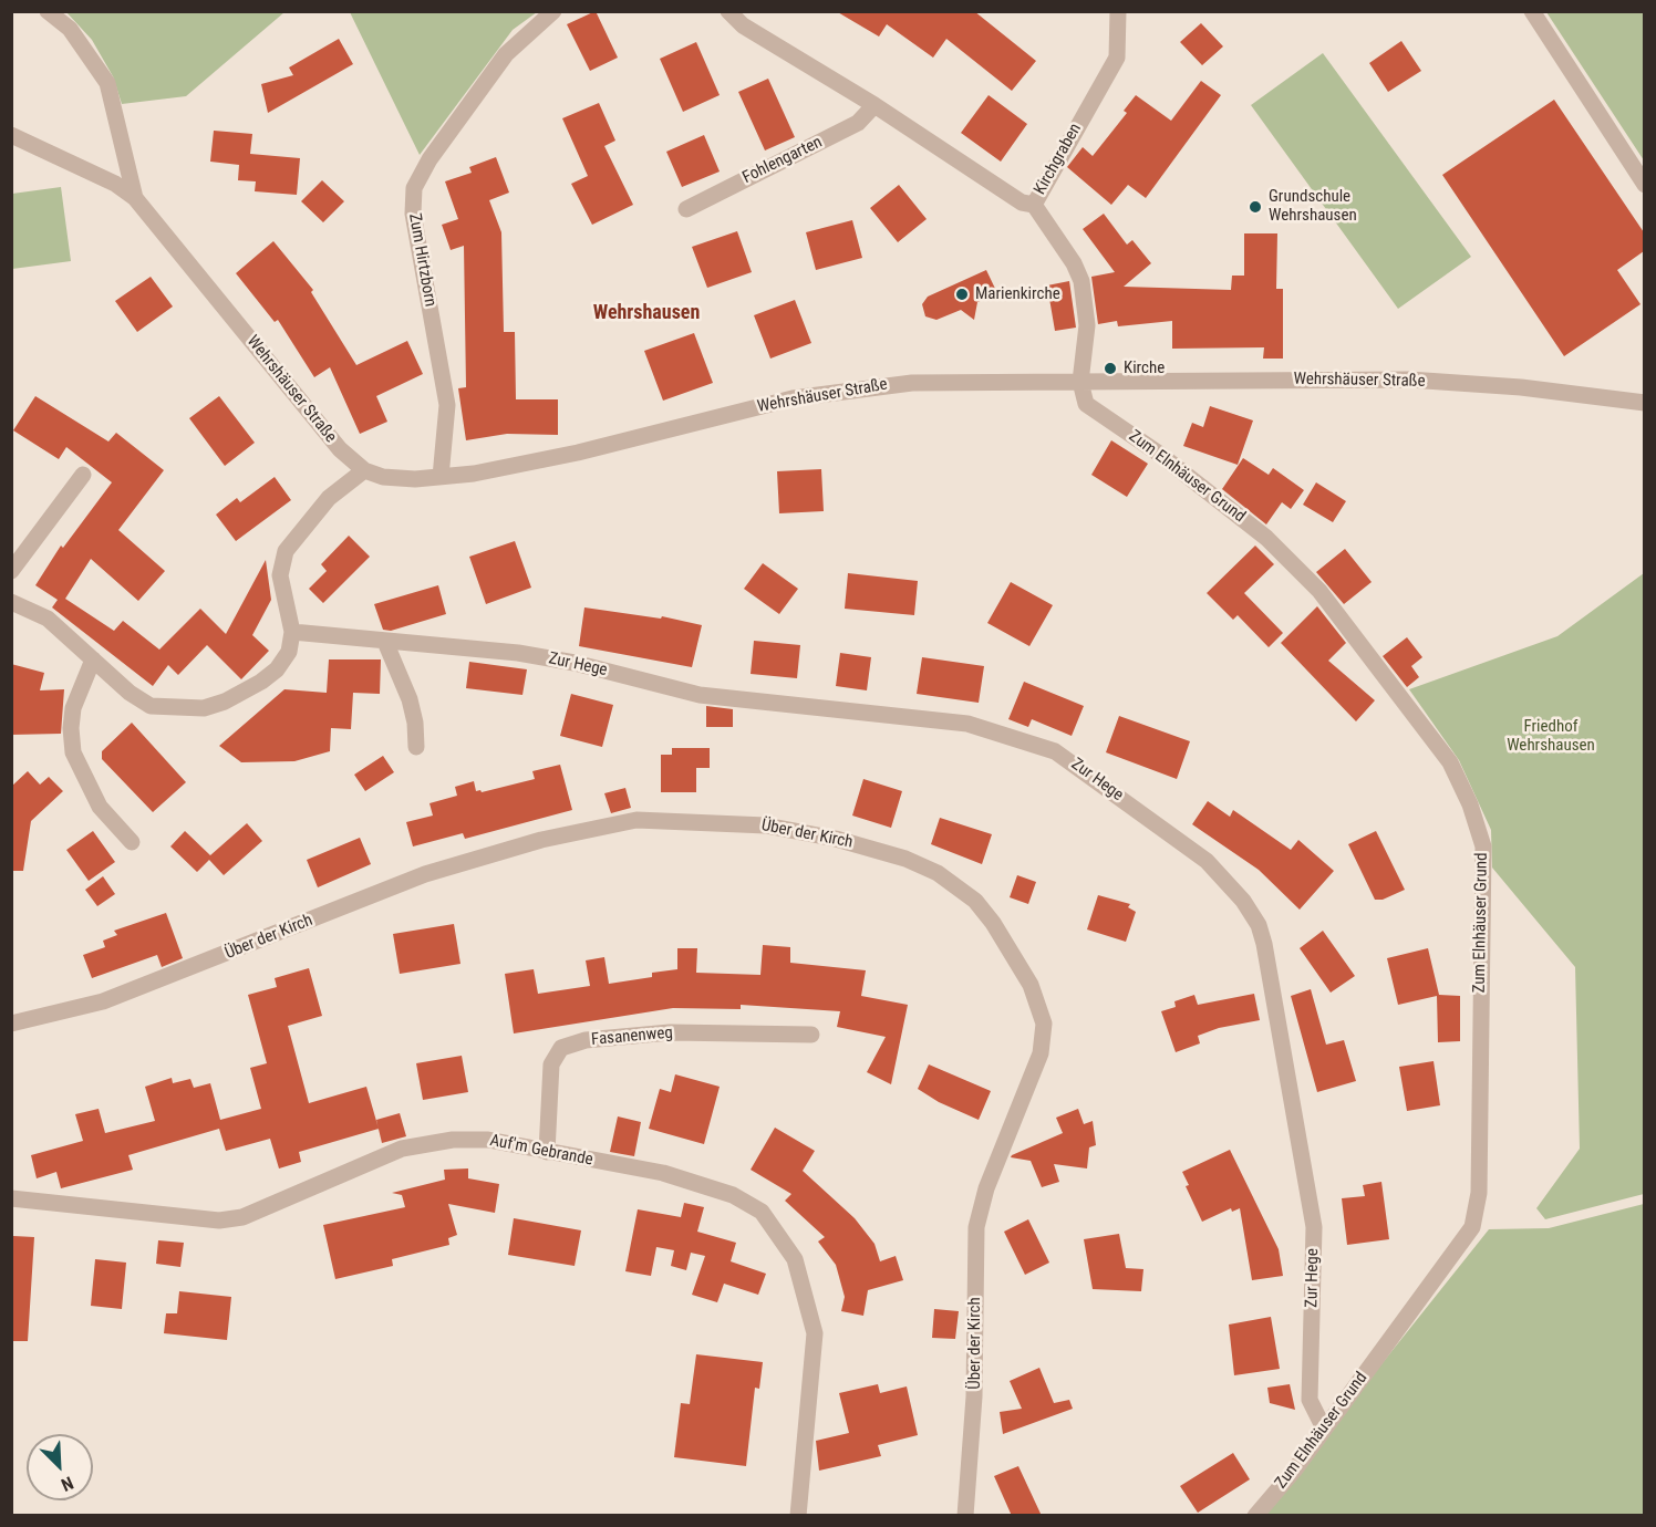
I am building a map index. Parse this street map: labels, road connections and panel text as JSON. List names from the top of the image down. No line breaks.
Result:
{"streets":{"street":["Kirchgraben","Fohlengarten","Zum Hirtzborn","Wehrshäuser Straße","Zum Elnhäuser Grund","Zur Hege","Über der Kirch","Fasanenweg","Auf'm Gebrande"]},"crossings":[["Kirchgraben","Wehrshäuser Straße"],["Kirchgraben","Zum Elnhäuser Grund"],["Zum Hirtzborn","Wehrshäuser Straße"],["Wehrshäuser Straße","Zum Elnhäuser Grund"],["Zum Elnhäuser Grund","Zur Hege"],["Fasanenweg","Auf'm Gebrande"]],"districts":["Wehrshausen"],"parks":["Friedhof Wehrshausen"],"places":["Grundschule Wehrshausen","Marienkirche","Kirche"],"north":"bottom right"}
